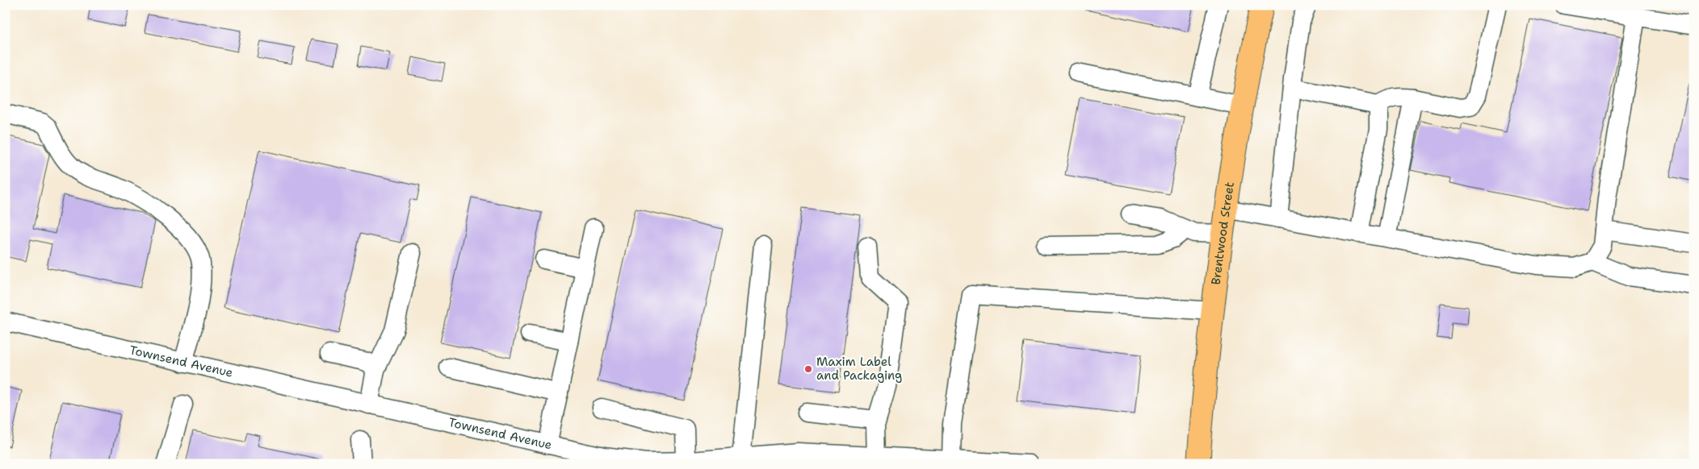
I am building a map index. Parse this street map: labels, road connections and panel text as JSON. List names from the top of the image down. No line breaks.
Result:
{"streets":{"main road":["Brentwood Street"],"street":["Townsend Avenue"]},"places":["Maxim Label and Packaging"]}
